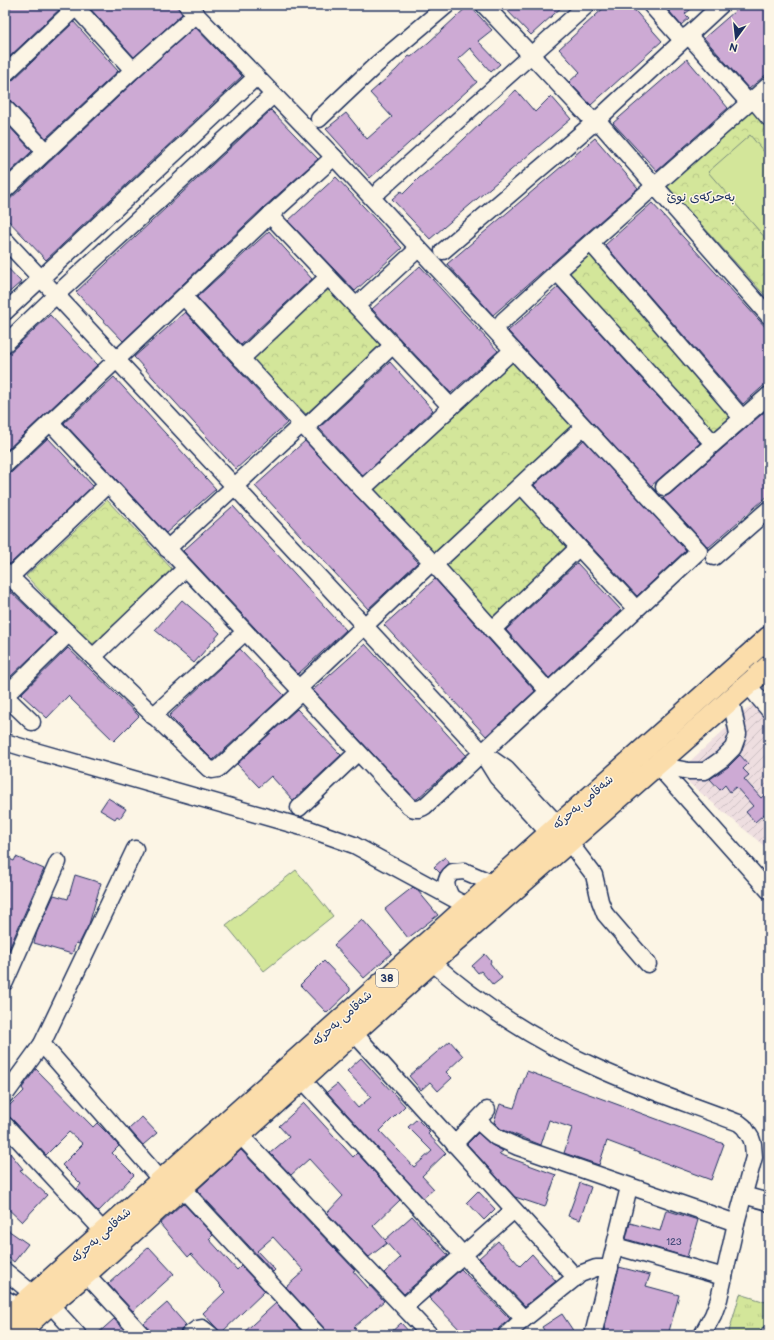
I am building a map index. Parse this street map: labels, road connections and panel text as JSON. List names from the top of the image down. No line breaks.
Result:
{"streets":{"main road":["شەقامی بەحرکە","38"]},"districts":["بەحرکەی نوێ"],"house_numbers":["123"],"north":"bottom"}
